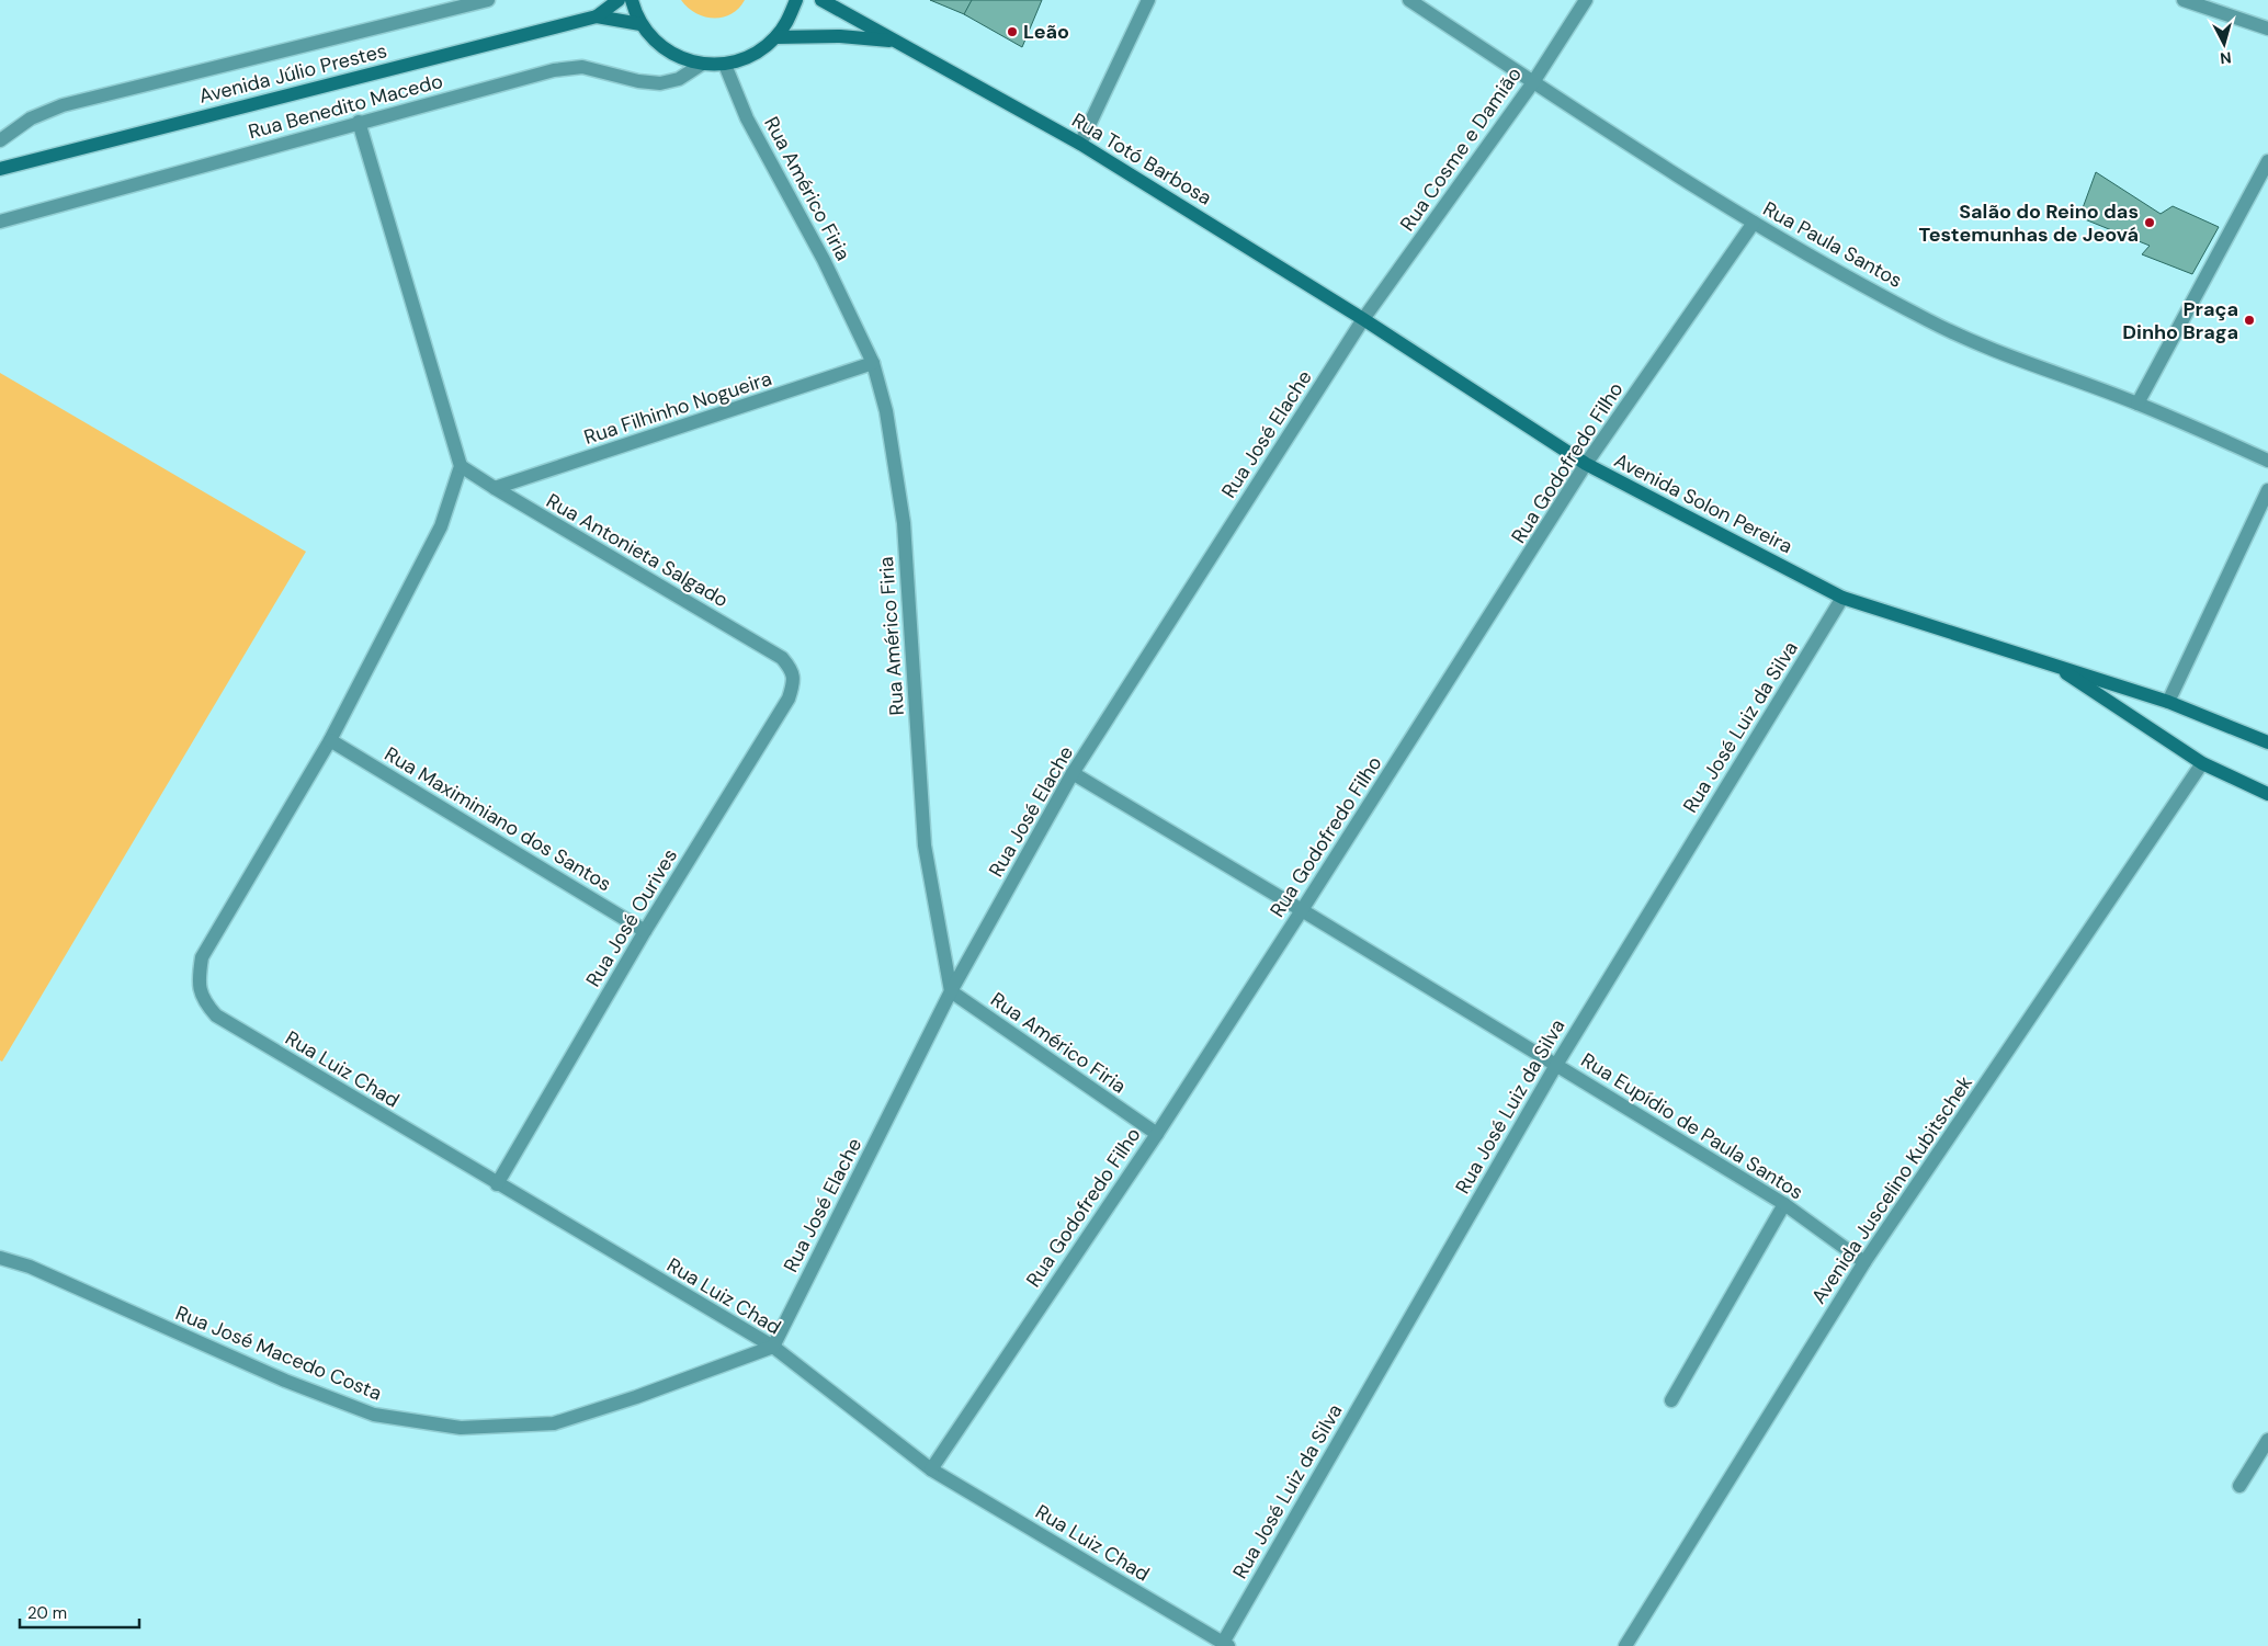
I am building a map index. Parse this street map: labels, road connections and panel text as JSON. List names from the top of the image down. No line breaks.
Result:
{"streets":{"main road":["Avenida Júlio Prestes","Rua Totó Barbosa","Avenida Solon Pereira"],"street":["Rua Benedito Macedo","Rua Cosme e Damião","Rua Américo Firia","Rua Paula Santos","Rua Filhinho Nogueira","Rua José Elache","Rua Godofredo Filho","Rua Antonieta Salgado","Rua José Luiz da Silva","Rua Maximiniano dos Santos","Rua José Ourives","Rua Luiz Chad","Rua Eupídio de Paula Santos","Avenida Juscelino Kubitschek","Rua José Macedo Costa"]},"crossings":[["Rua Cosme e Damião","Rua Totó Barbosa"],["Rua Cosme e Damião","Rua Paula Santos"],["Rua Cosme e Damião","Rua José Elache"],["Rua Cosme e Damião","Avenida Solon Pereira"],["Rua Totó Barbosa","Rua José Elache"],["Rua Totó Barbosa","Avenida Solon Pereira"],["Rua Américo Firia","Rua Filhinho Nogueira"],["Rua Américo Firia","Rua José Elache"],["Rua Américo Firia","Rua Godofredo Filho"],["Rua Paula Santos","Rua Godofredo Filho"],["Rua Filhinho Nogueira","Rua Antonieta Salgado"],["Rua José Elache","Avenida Solon Pereira"],["Rua José Elache","Rua Luiz Chad"],["Rua José Elache","Rua Eupídio de Paula Santos"],["Rua José Elache","Rua José Macedo Costa"],["Rua Godofredo Filho","Avenida Solon Pereira"],["Rua Godofredo Filho","Rua Luiz Chad"],["Rua Godofredo Filho","Rua Eupídio de Paula Santos"],["Avenida Solon Pereira","Rua José Luiz da Silva"],["Avenida Solon Pereira","Avenida Juscelino Kubitschek"],["Rua Antonieta Salgado","Rua José Ourives"],["Rua José Luiz da Silva","Rua Luiz Chad"],["Rua José Luiz da Silva","Rua Eupídio de Paula Santos"],["Rua Maximiniano dos Santos","Rua José Ourives"],["Rua Maximiniano dos Santos","Rua Luiz Chad"],["Rua José Ourives","Rua Luiz Chad"],["Rua Luiz Chad","Rua José Macedo Costa"],["Rua Eupídio de Paula Santos","Avenida Juscelino Kubitschek"]],"places":["Leão","Salão do Reino das Testemunhas de Jeová","Praça Dinho Braga"],"scale_bar":"20 m","north":"bottom"}
